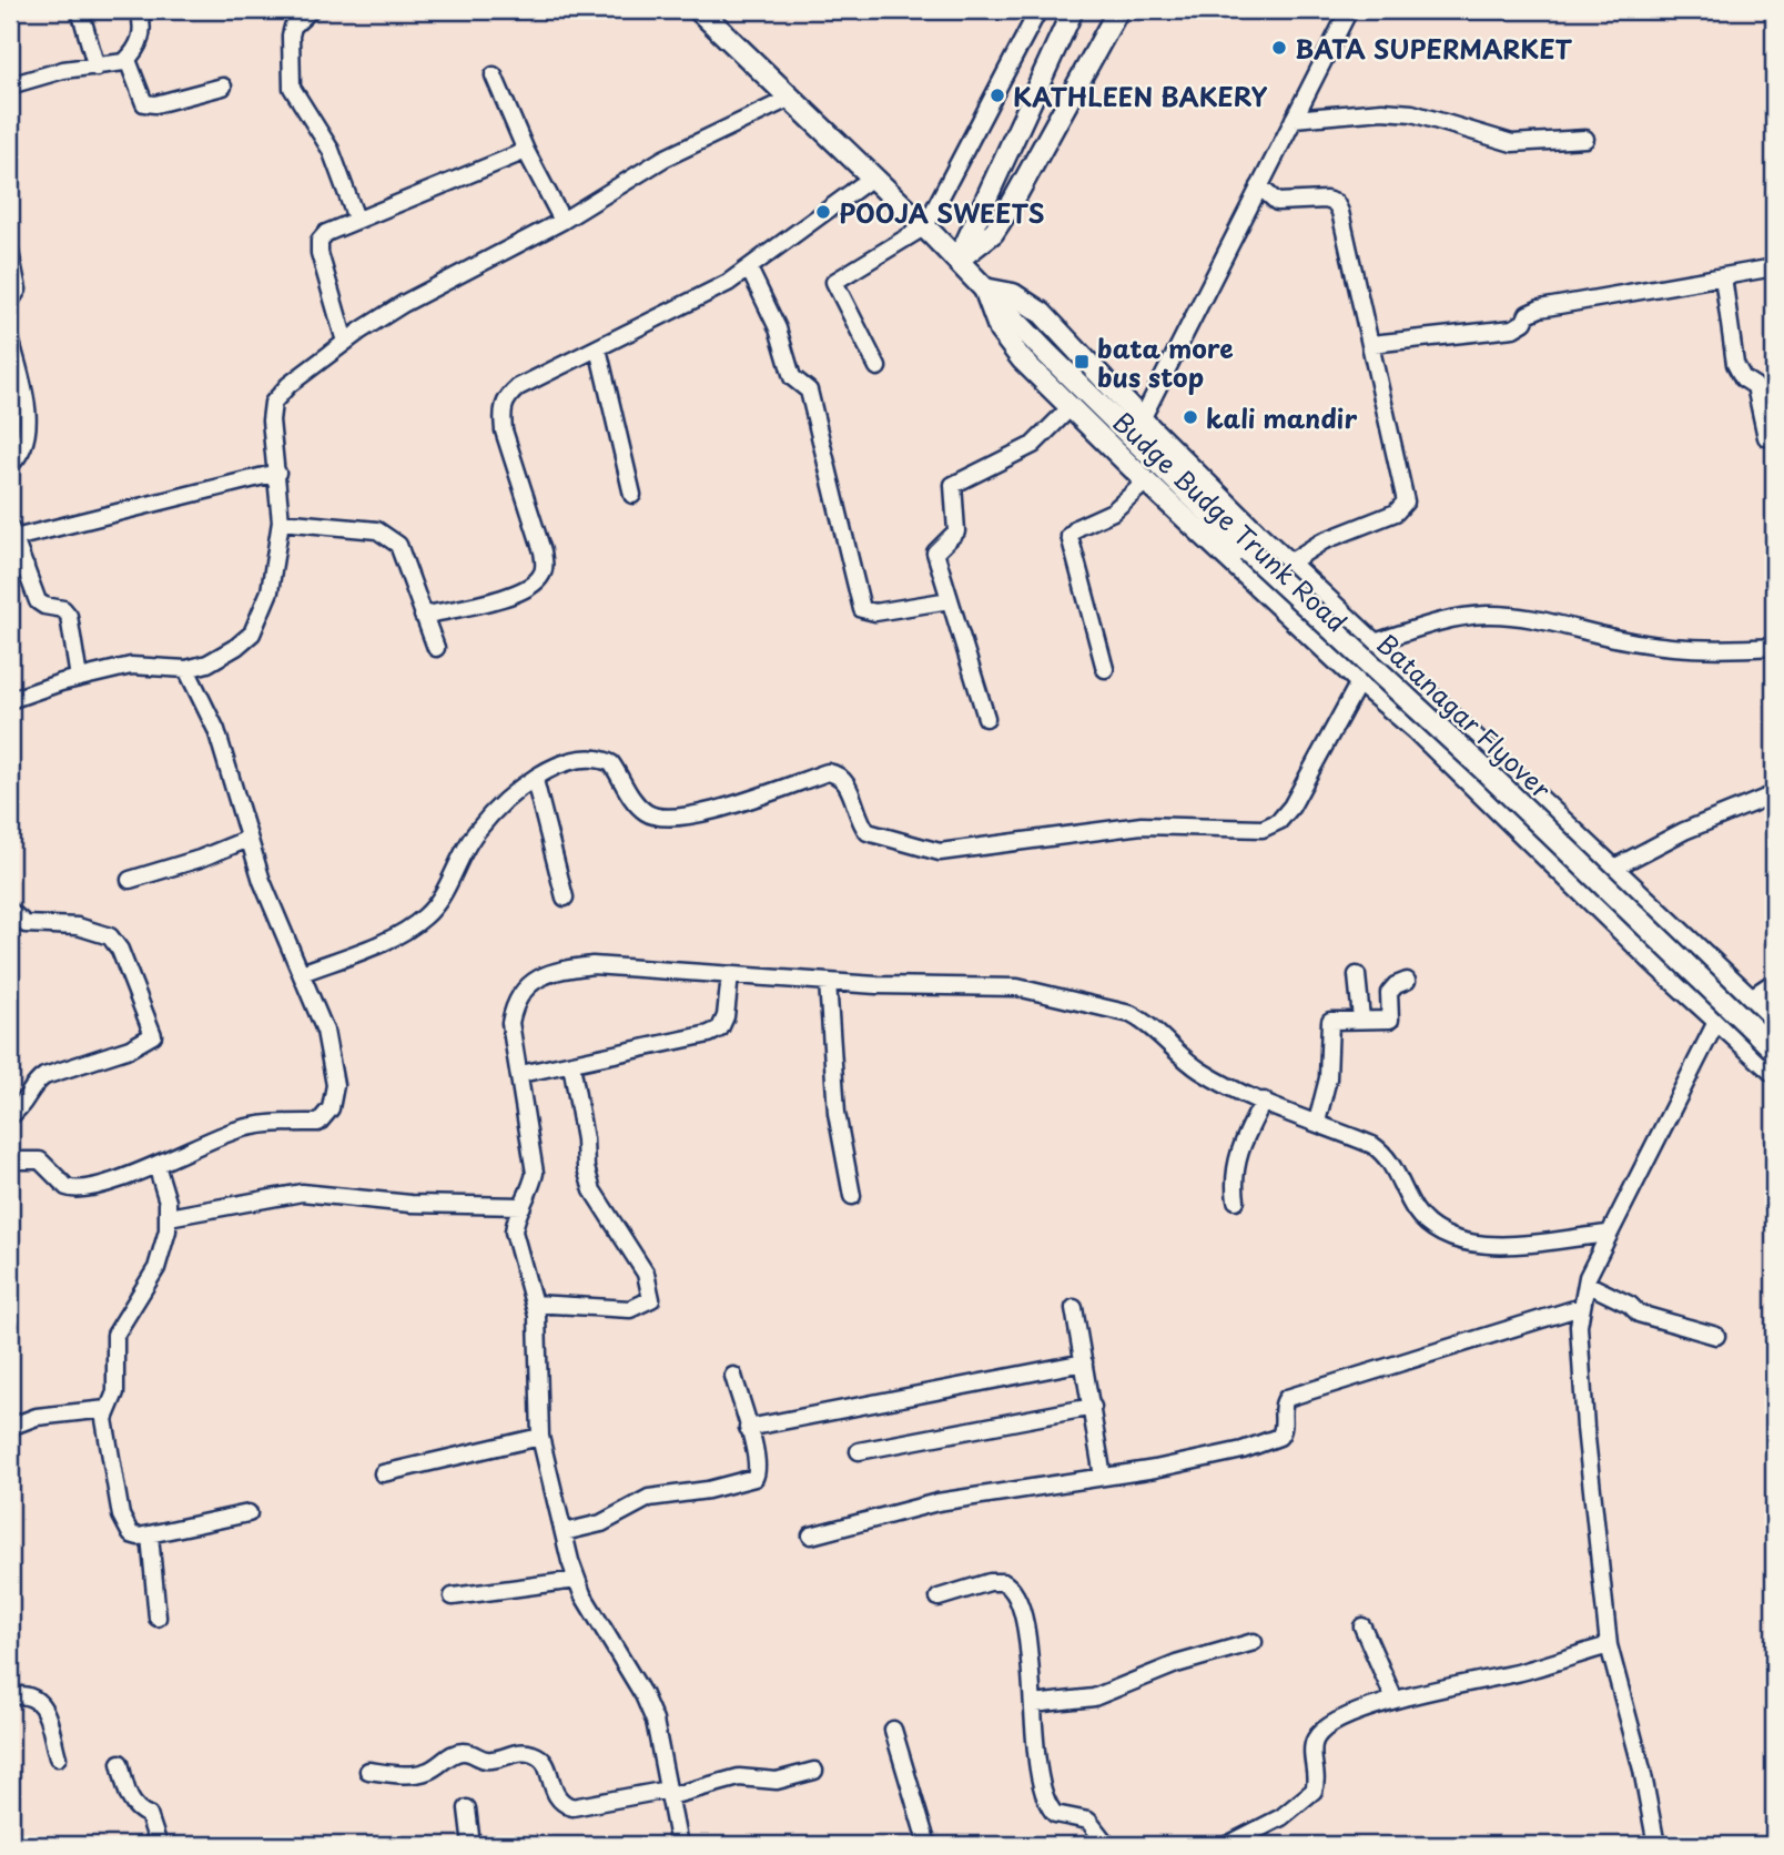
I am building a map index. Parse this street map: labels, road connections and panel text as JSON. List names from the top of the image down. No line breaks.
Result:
{"streets":{"main road":["Batanagar Flyover"],"street":["Budge Budge Trunk Road"]},"crossings":[["Budge Budge Trunk Road","Batanagar Flyover"]],"places":{"other":["BATA SUPERMARKET","KATHLEEN BAKERY","POOJA SWEETS","kali mandir"],"transit":["bata more bus stop"]}}
